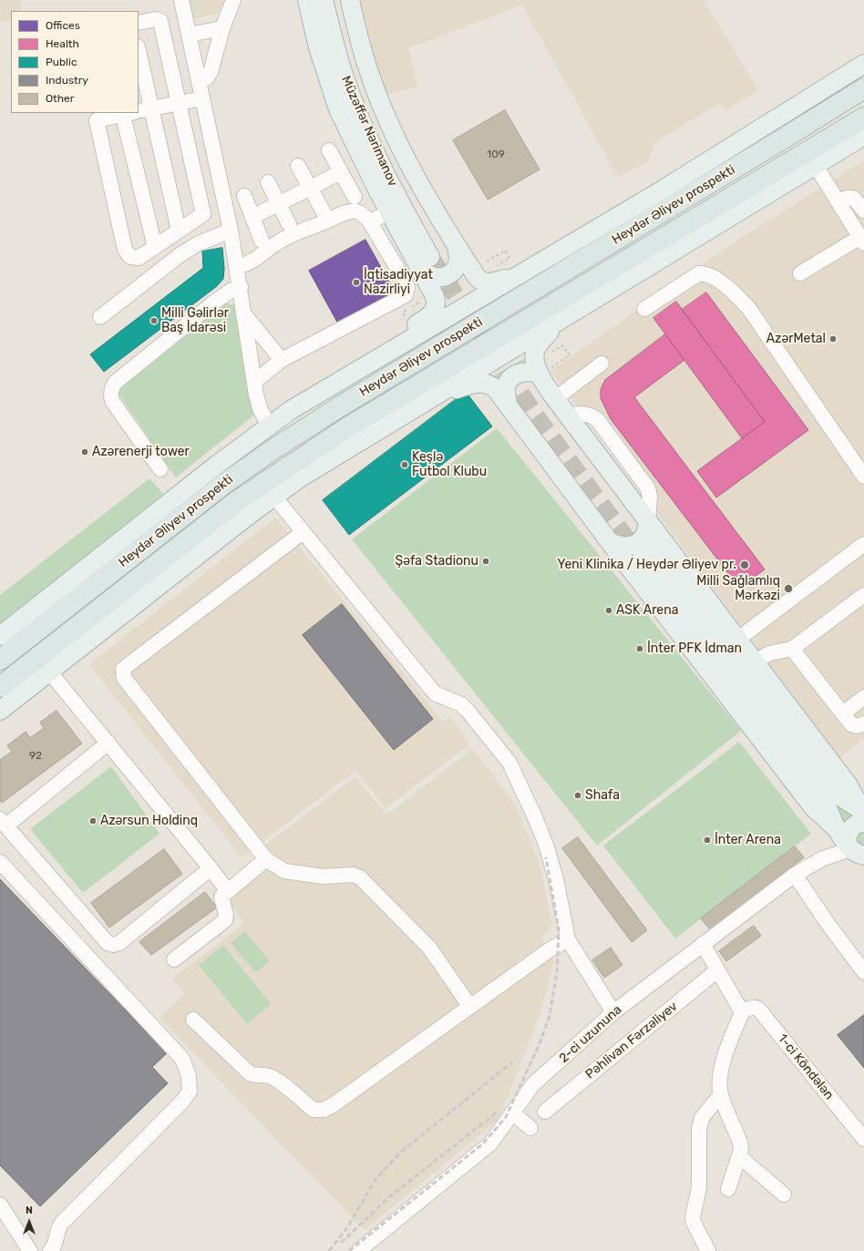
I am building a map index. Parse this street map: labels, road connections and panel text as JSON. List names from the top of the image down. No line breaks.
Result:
{"streets":{"highway":["Heydər Əliyev prospekti"],"main road":["Müzəffər Nərimanov"],"street":["2-ci uzununa","Pəhlivan Fərzəliyev","1-ci Köndələn"]},"places":["İqtisadiyyat Nazirliyi","Milli Gəlirlər Baş İdarəsi","AzərMetal","Azərenerji tower","Keşlə Futbol Klubu","Şəfa Stadionu","Yeni Klinika / Heydər Əliyev pr.","Milli Sağlamlıq Mərkəzi","ASK Arena","İnter PFK İdman","Shafa","Azərsun Holdinq","İnter Arena"],"house_numbers":["109","92"],"legend":["Offices","Health","Public","Industry","Other"],"north":"top"}
